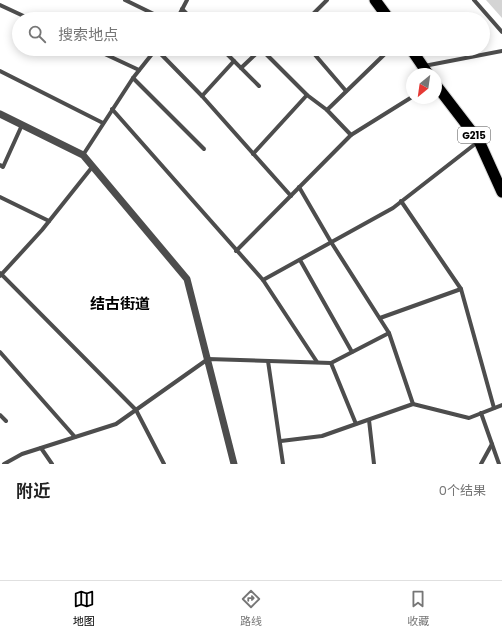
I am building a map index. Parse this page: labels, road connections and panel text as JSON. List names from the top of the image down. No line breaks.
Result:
{"streets":{"highway":["G215"]},"districts":["结古街道"],"north":"bottom left","page":{"search":"搜索地点","heading":["附近","0个结果"],"nav":["地图","路线","收藏"]}}
